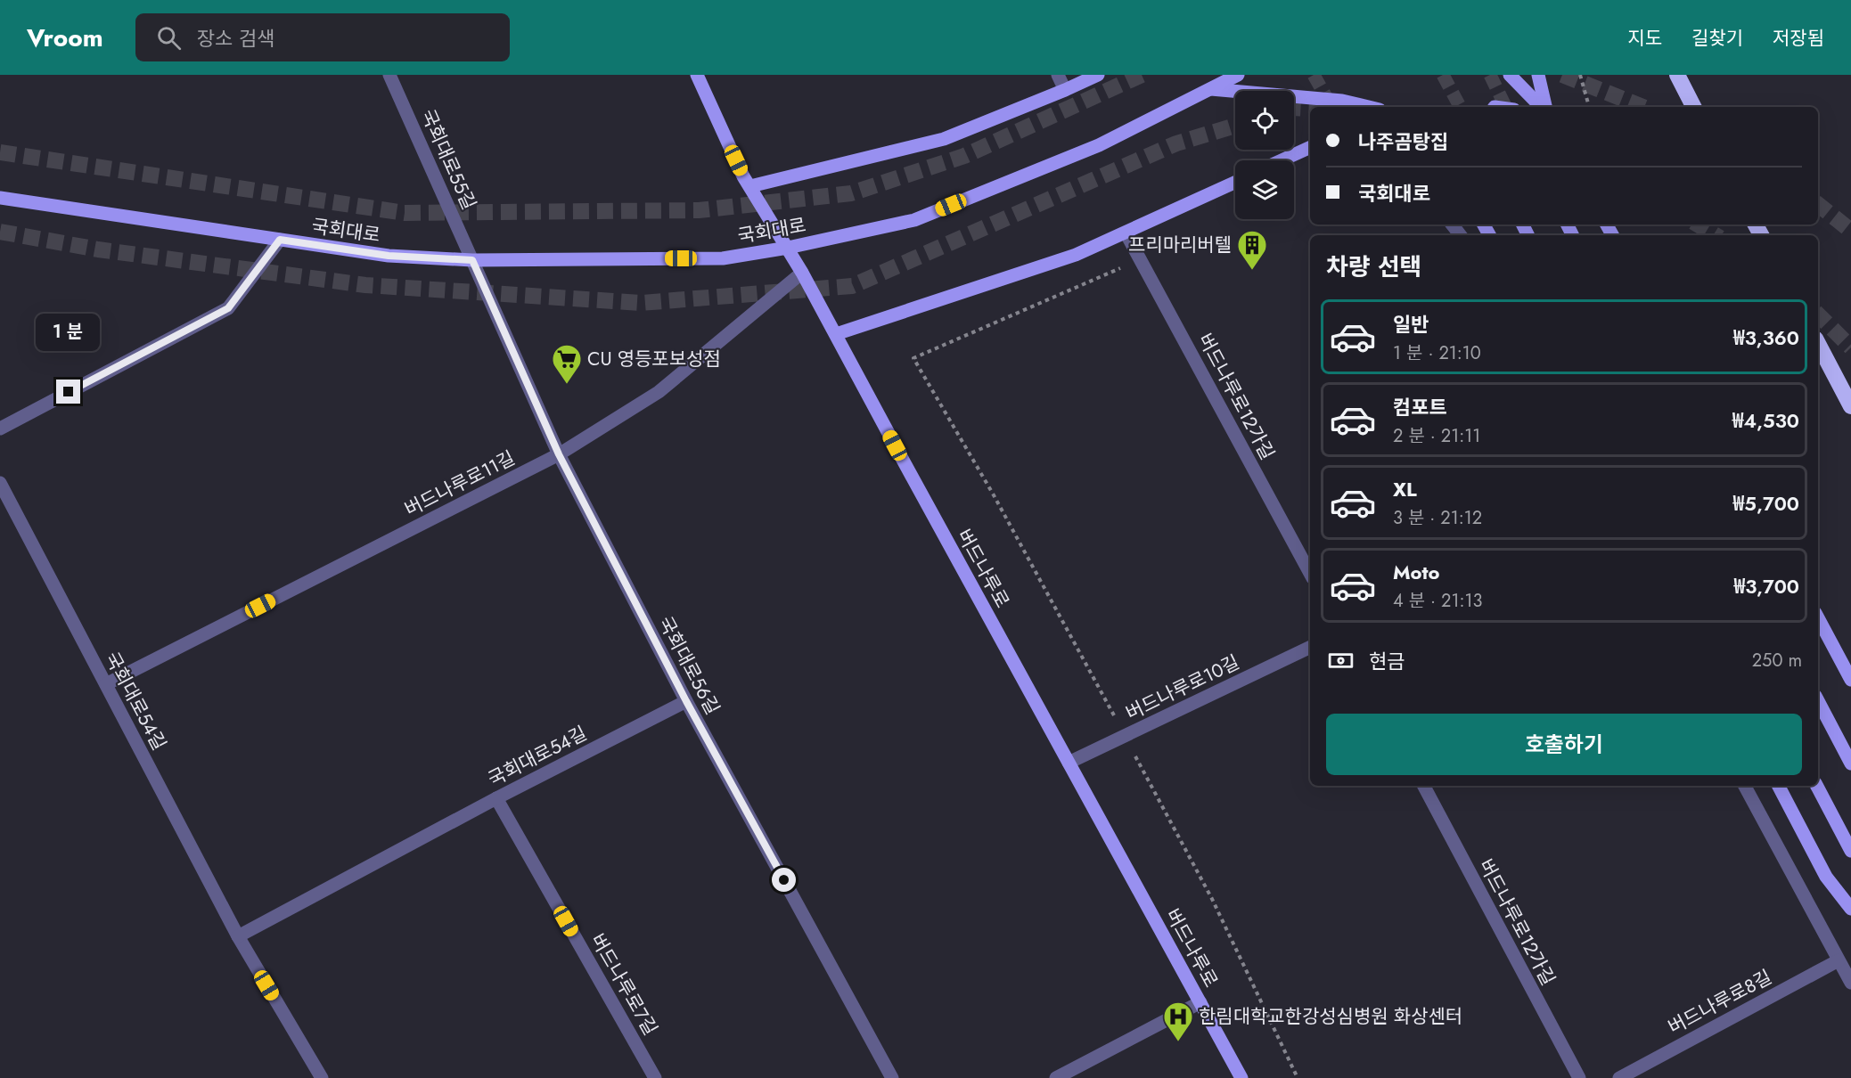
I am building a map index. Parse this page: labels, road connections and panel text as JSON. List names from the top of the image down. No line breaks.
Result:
{"streets":{"main road":["국회대로","버드나루로"],"street":["국회대로55길","버드나루로12가길","버드나루로11길","국회대로56길","버드나루로10길","국회대로54길","버드나루로7길","버드나루로8길"]},"crossings":[["국회대로55길","국회대로"],["국회대로55길","국회대로56길"],["국회대로","버드나루로"],["국회대로","국회대로56길"],["버드나루로11길","버드나루로"],["버드나루로11길","국회대로56길"],["버드나루로11길","국회대로54길"],["버드나루로","버드나루로10길"],["국회대로56길","국회대로54길"],["국회대로54길","버드나루로7길"]],"places":{"building":["프리마리버텔"],"supermarket":["CU 영등포보성점"],"hospital":["한림대학교한강성심병원 화상센터"]},"page":{"header":"Vroom","search":"장소 검색","nav":["지도","길찾기","저장됨"],"banner":["나주곰탕집","국회대로"],"heading":"차량 선택","list":[{"name":"일반","note":"1 분 · 21:10","value":"₩3,360"},{"name":"컴포트","note":"2 분 · 21:11","value":"₩4,530"},{"name":"XL","note":"3 분 · 21:12","value":"₩5,700"},{"name":"Moto","note":"4 분 · 21:13","value":"₩3,700"}],"bubble":"1 분","pay":["현금","250 m"],"buttons":"호출하기"}}
